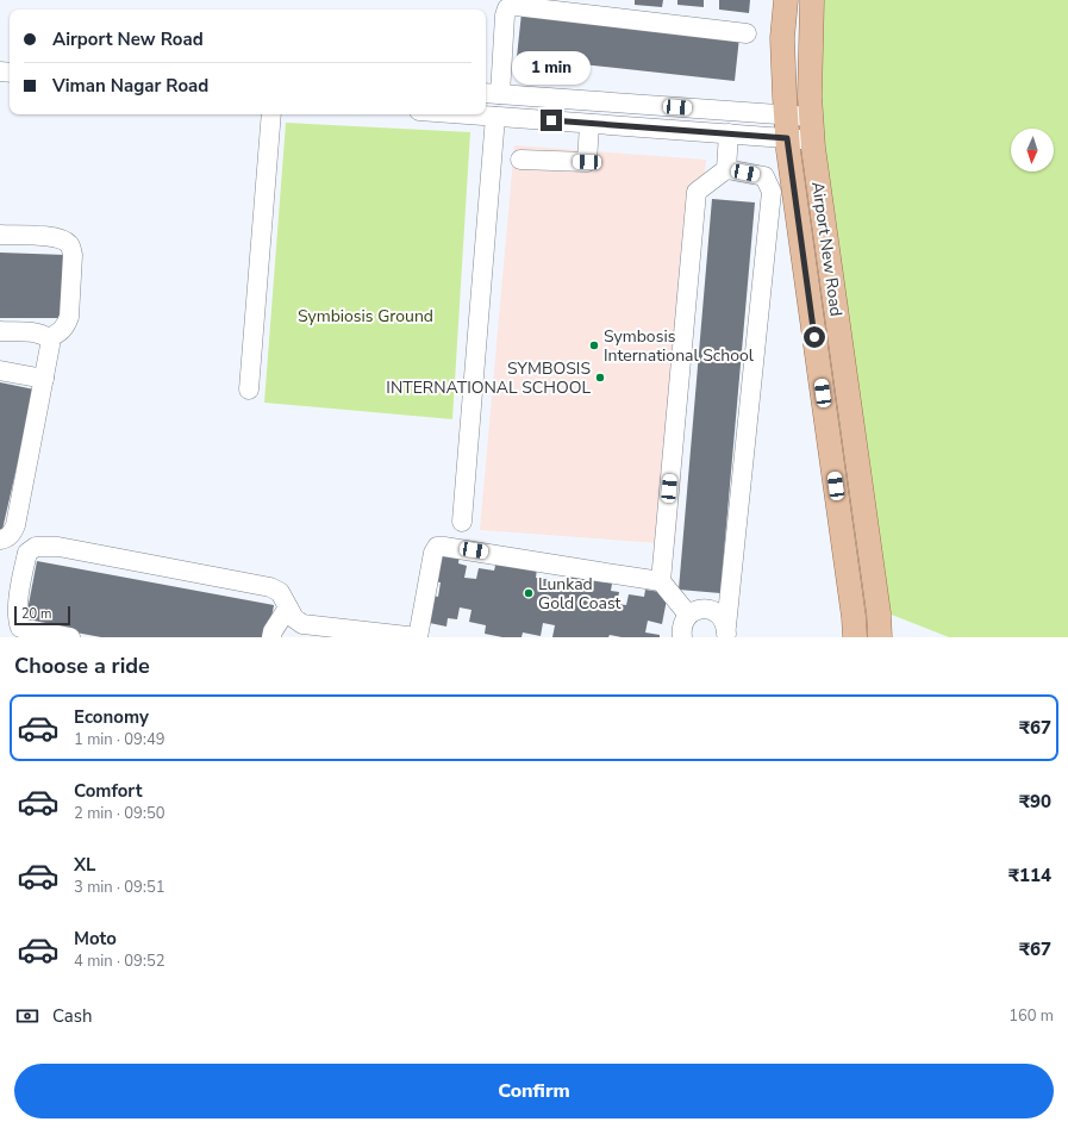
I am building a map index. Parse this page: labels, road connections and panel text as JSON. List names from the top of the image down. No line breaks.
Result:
{"streets":{"main road":["Airport New Road"]},"parks":["Symbiosis Ground"],"places":["Symbosis International School","SYMBOSIS INTERNATIONAL SCHOOL","Lunkad Gold Coast"],"scale_bar":"20 m","north":"bottom","page":{"banner":["Airport New Road","Viman Nagar Road"],"bubble":"1 min","scale":"20 m","heading":"Choose a ride","list":[{"name":"Economy","note":"1 min · 09:49","value":"₹67"},{"name":"Comfort","note":"2 min · 09:50","value":"₹90"},{"name":"XL","note":"3 min · 09:51","value":"₹114"},{"name":"Moto","note":"4 min · 09:52","value":"₹67"}],"pay":["Cash","160 m"],"buttons":"Confirm"}}
